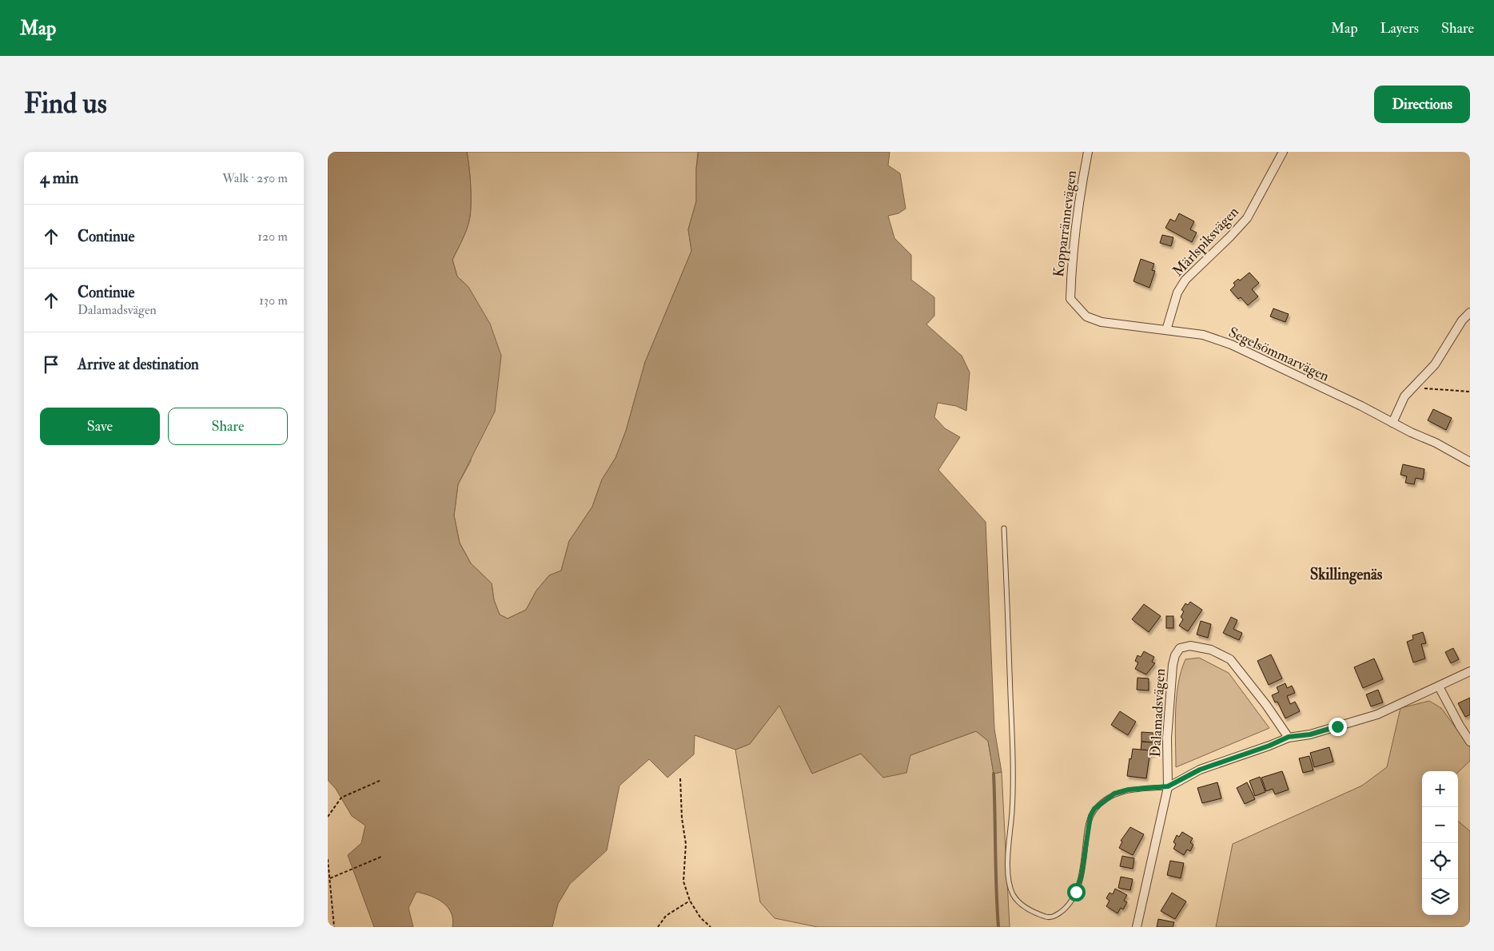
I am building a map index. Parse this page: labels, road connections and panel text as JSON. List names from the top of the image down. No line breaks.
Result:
{"streets":{"street":["Kopparrännevägen","Märlspiksvägen","Segelsömmarvägen","Dalamadsvägen"]},"crossings":[["Kopparrännevägen","Segelsömmarvägen"],["Märlspiksvägen","Segelsömmarvägen"]],"districts":["Skillingenäs"],"page":{"header":"Map","nav":["Map","Layers","Share"],"buttons":["Directions",["Save","Share"]],"title":"Find us","heading":["4 min","Walk · 250 m"],"list":[["Continue","120 m"],["Continue","Dalamadsvägen","130 m"],"Arrive at destination"],"map_buttons":["+","−"]}}
